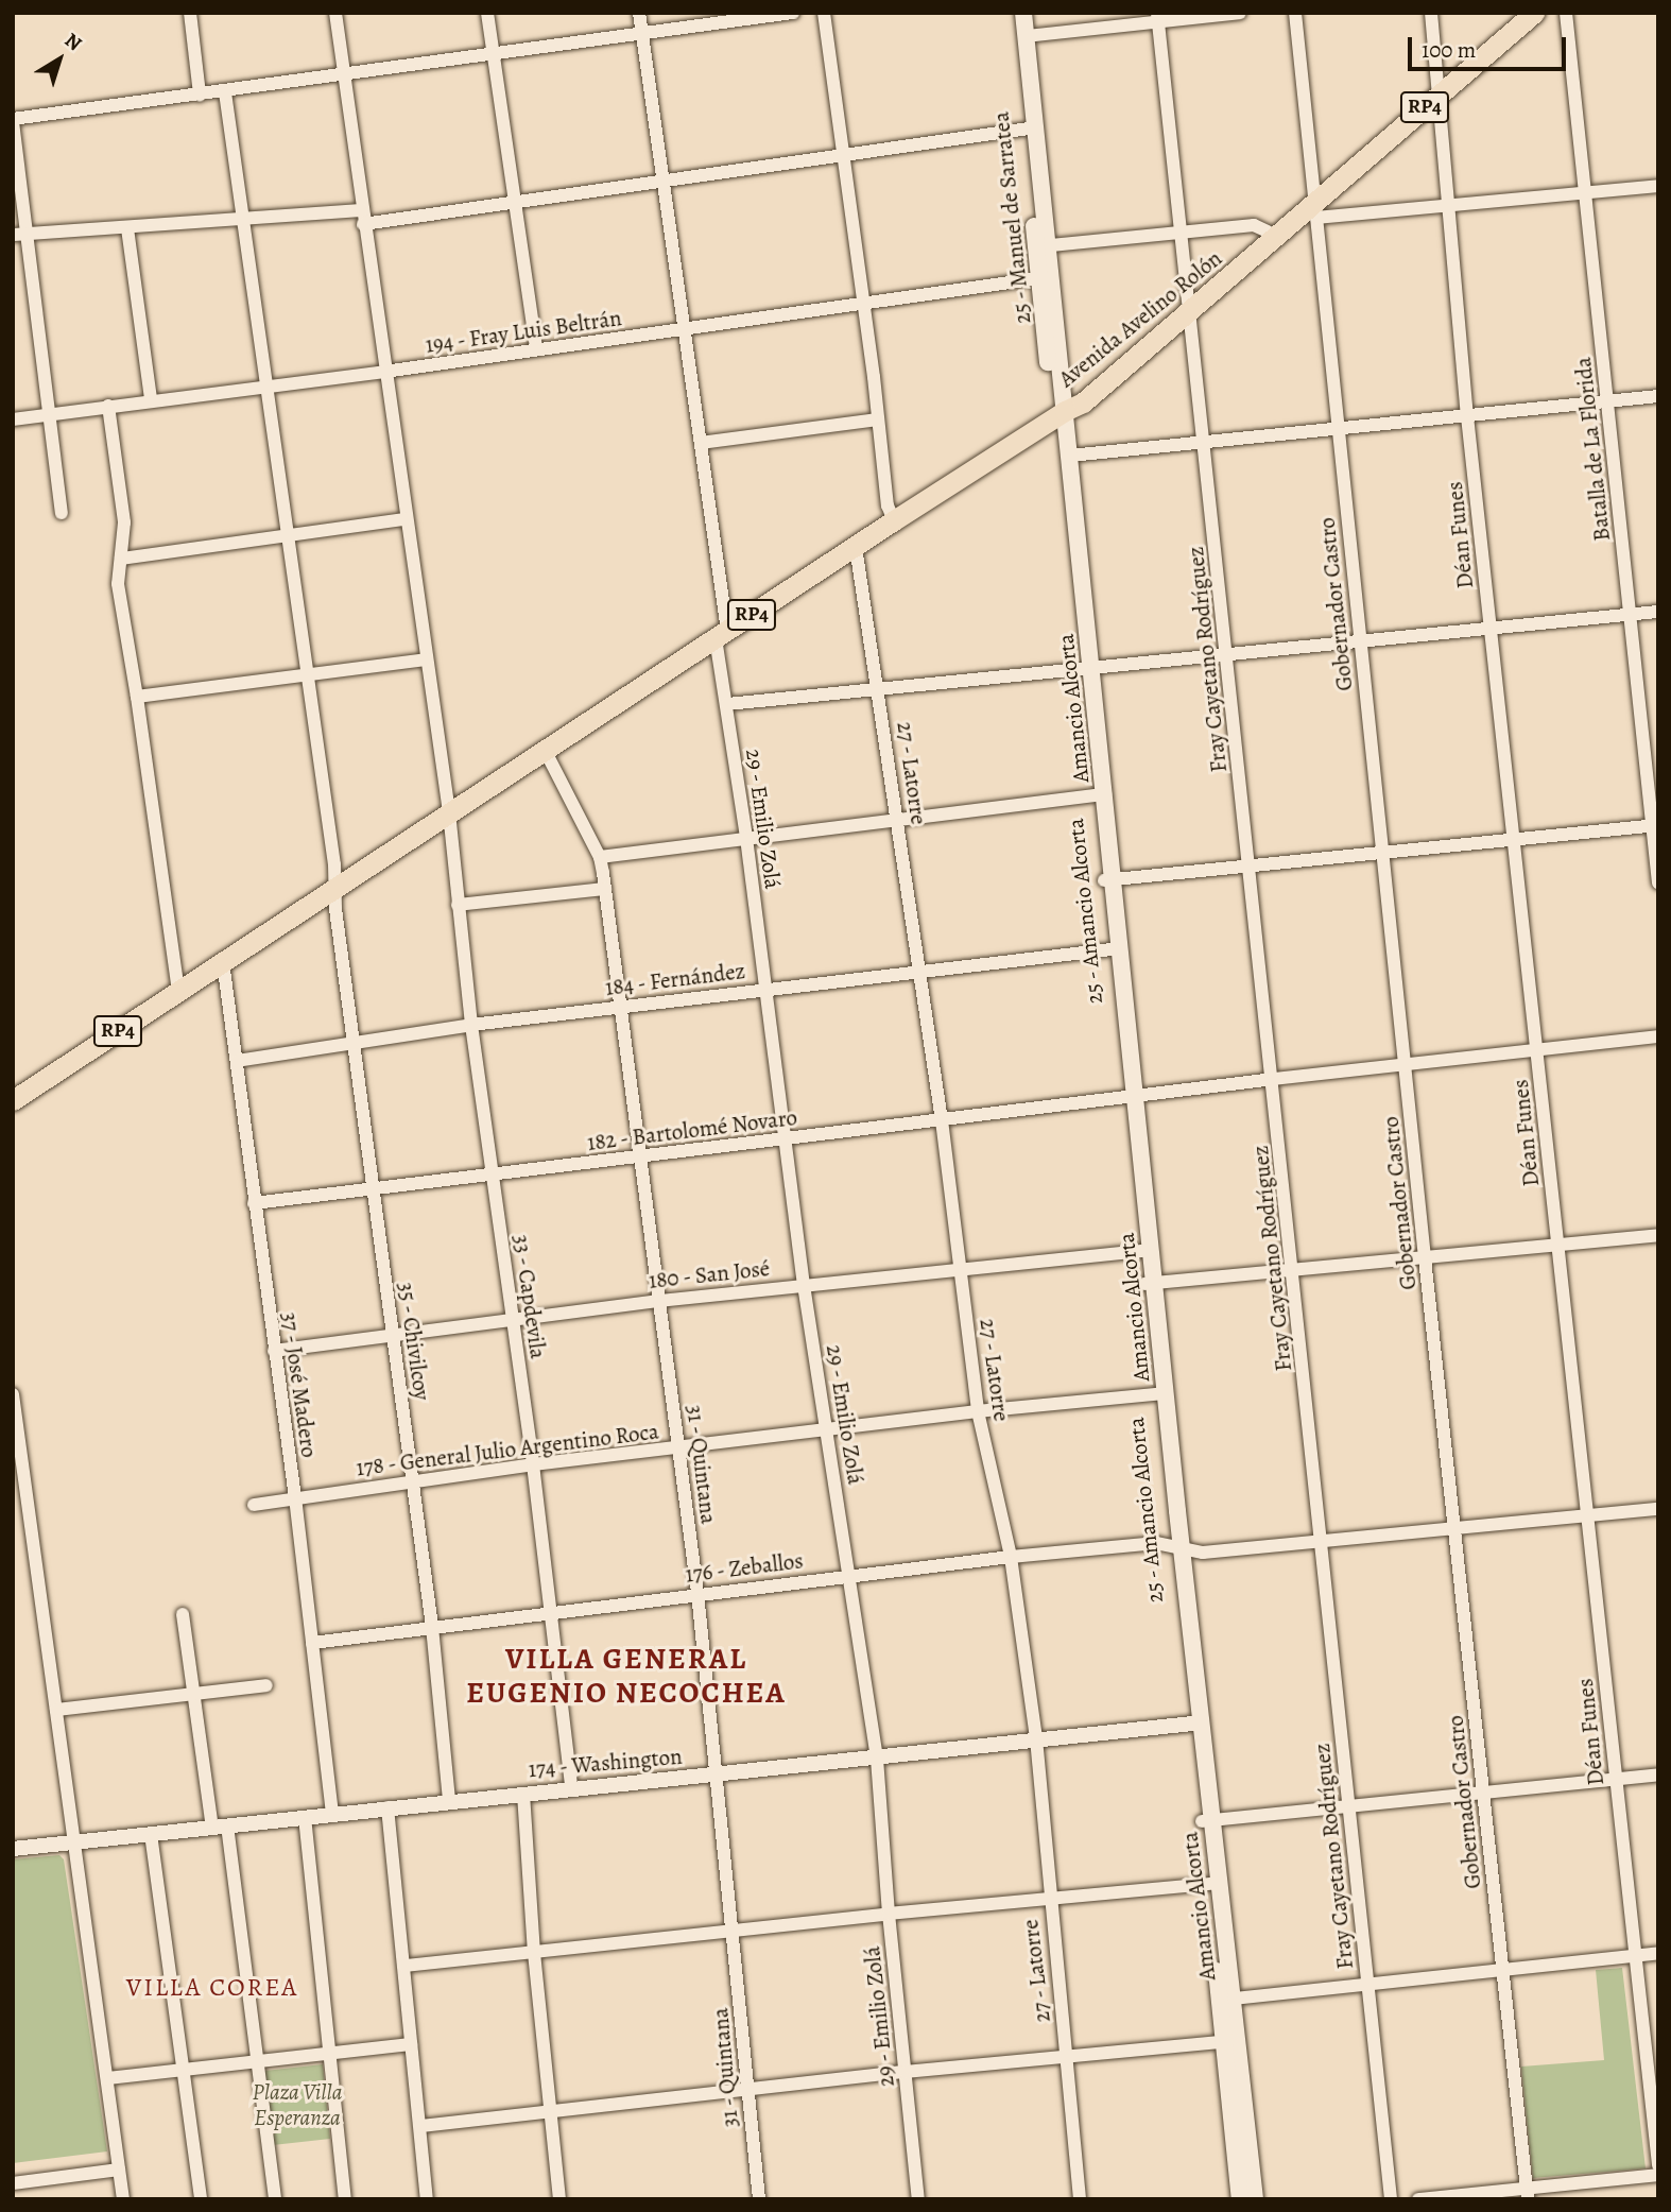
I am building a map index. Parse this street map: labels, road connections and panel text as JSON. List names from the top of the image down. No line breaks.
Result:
{"streets":{"main road":["RP4","25 - Manuel de Sarratea","Avenida Avelino Rolón","Amancio Alcorta","25 - Amancio Alcorta"],"street":["194 - Fray Luis Beltrán","Batalla de La Florida","Déan Funes","Gobernador Castro","Fray Cayetano Rodríguez","27 - Latorre","29 - Emilio Zolá","184 - Fernández","182 - Bartolomé Novaro","180 - San José","33 - Capdevila","35 - Chivilcoy","37 - José Madero","178 - General Julio Argentino Roca","31 - Quintana","176 - Zeballos","174 - Washington"]},"crossings":[["RP4","25 - Manuel de Sarratea"],["RP4","Avenida Avelino Rolón"],["RP4","Amancio Alcorta"],["RP4","27 - Latorre"],["RP4","29 - Emilio Zolá"],["RP4","25 - Amancio Alcorta"],["RP4","33 - Capdevila"],["RP4","35 - Chivilcoy"],["RP4","37 - José Madero"],["RP4","31 - Quintana"],["25 - Manuel de Sarratea","Avenida Avelino Rolón"],["25 - Manuel de Sarratea","194 - Fray Luis Beltrán"],["25 - Manuel de Sarratea","Amancio Alcorta"],["25 - Manuel de Sarratea","25 - Amancio Alcorta"],["Avenida Avelino Rolón","Déan Funes"],["Avenida Avelino Rolón","Gobernador Castro"],["Avenida Avelino Rolón","Fray Cayetano Rodríguez"],["Avenida Avelino Rolón","Amancio Alcorta"],["Avenida Avelino Rolón","25 - Amancio Alcorta"],["194 - Fray Luis Beltrán","29 - Emilio Zolá"],["194 - Fray Luis Beltrán","33 - Capdevila"],["194 - Fray Luis Beltrán","35 - Chivilcoy"],["Déan Funes","182 - Bartolomé Novaro"],["Déan Funes","176 - Zeballos"],["Gobernador Castro","182 - Bartolomé Novaro"],["Gobernador Castro","176 - Zeballos"],["Fray Cayetano Rodríguez","182 - Bartolomé Novaro"],["Fray Cayetano Rodríguez","176 - Zeballos"],["Amancio Alcorta","25 - Amancio Alcorta"],["Amancio Alcorta","180 - San José"],["Amancio Alcorta","178 - General Julio Argentino Roca"],["Amancio Alcorta","176 - Zeballos"],["Amancio Alcorta","174 - Washington"],["27 - Latorre","184 - Fernández"],["27 - Latorre","182 - Bartolomé Novaro"],["27 - Latorre","180 - San José"],["27 - Latorre","178 - General Julio Argentino Roca"],["27 - Latorre","176 - Zeballos"],["27 - Latorre","174 - Washington"],["29 - Emilio Zolá","184 - Fernández"],["29 - Emilio Zolá","182 - Bartolomé Novaro"],["29 - Emilio Zolá","180 - San José"],["29 - Emilio Zolá","178 - General Julio Argentino Roca"],["29 - Emilio Zolá","176 - Zeballos"],["29 - Emilio Zolá","174 - Washington"],["25 - Amancio Alcorta","184 - Fernández"],["25 - Amancio Alcorta","182 - Bartolomé Novaro"],["25 - Amancio Alcorta","180 - San José"],["184 - Fernández","33 - Capdevila"],["184 - Fernández","35 - Chivilcoy"],["184 - Fernández","37 - José Madero"],["184 - Fernández","31 - Quintana"],["182 - Bartolomé Novaro","33 - Capdevila"],["182 - Bartolomé Novaro","35 - Chivilcoy"],["182 - Bartolomé Novaro","37 - José Madero"],["182 - Bartolomé Novaro","31 - Quintana"],["180 - San José","33 - Capdevila"],["180 - San José","35 - Chivilcoy"],["180 - San José","37 - José Madero"],["180 - San José","31 - Quintana"],["33 - Capdevila","178 - General Julio Argentino Roca"],["33 - Capdevila","176 - Zeballos"],["33 - Capdevila","174 - Washington"],["35 - Chivilcoy","178 - General Julio Argentino Roca"],["35 - Chivilcoy","176 - Zeballos"],["35 - Chivilcoy","174 - Washington"],["37 - José Madero","178 - General Julio Argentino Roca"],["37 - José Madero","176 - Zeballos"],["37 - José Madero","174 - Washington"],["178 - General Julio Argentino Roca","31 - Quintana"],["31 - Quintana","176 - Zeballos"],["31 - Quintana","174 - Washington"]],"districts":["VILLA GENERAL EUGENIO NECOCHEA","VILLA COREA"],"parks":["Plaza Villa Esperanza"],"scale_bar":"100 m","north":"top right"}
